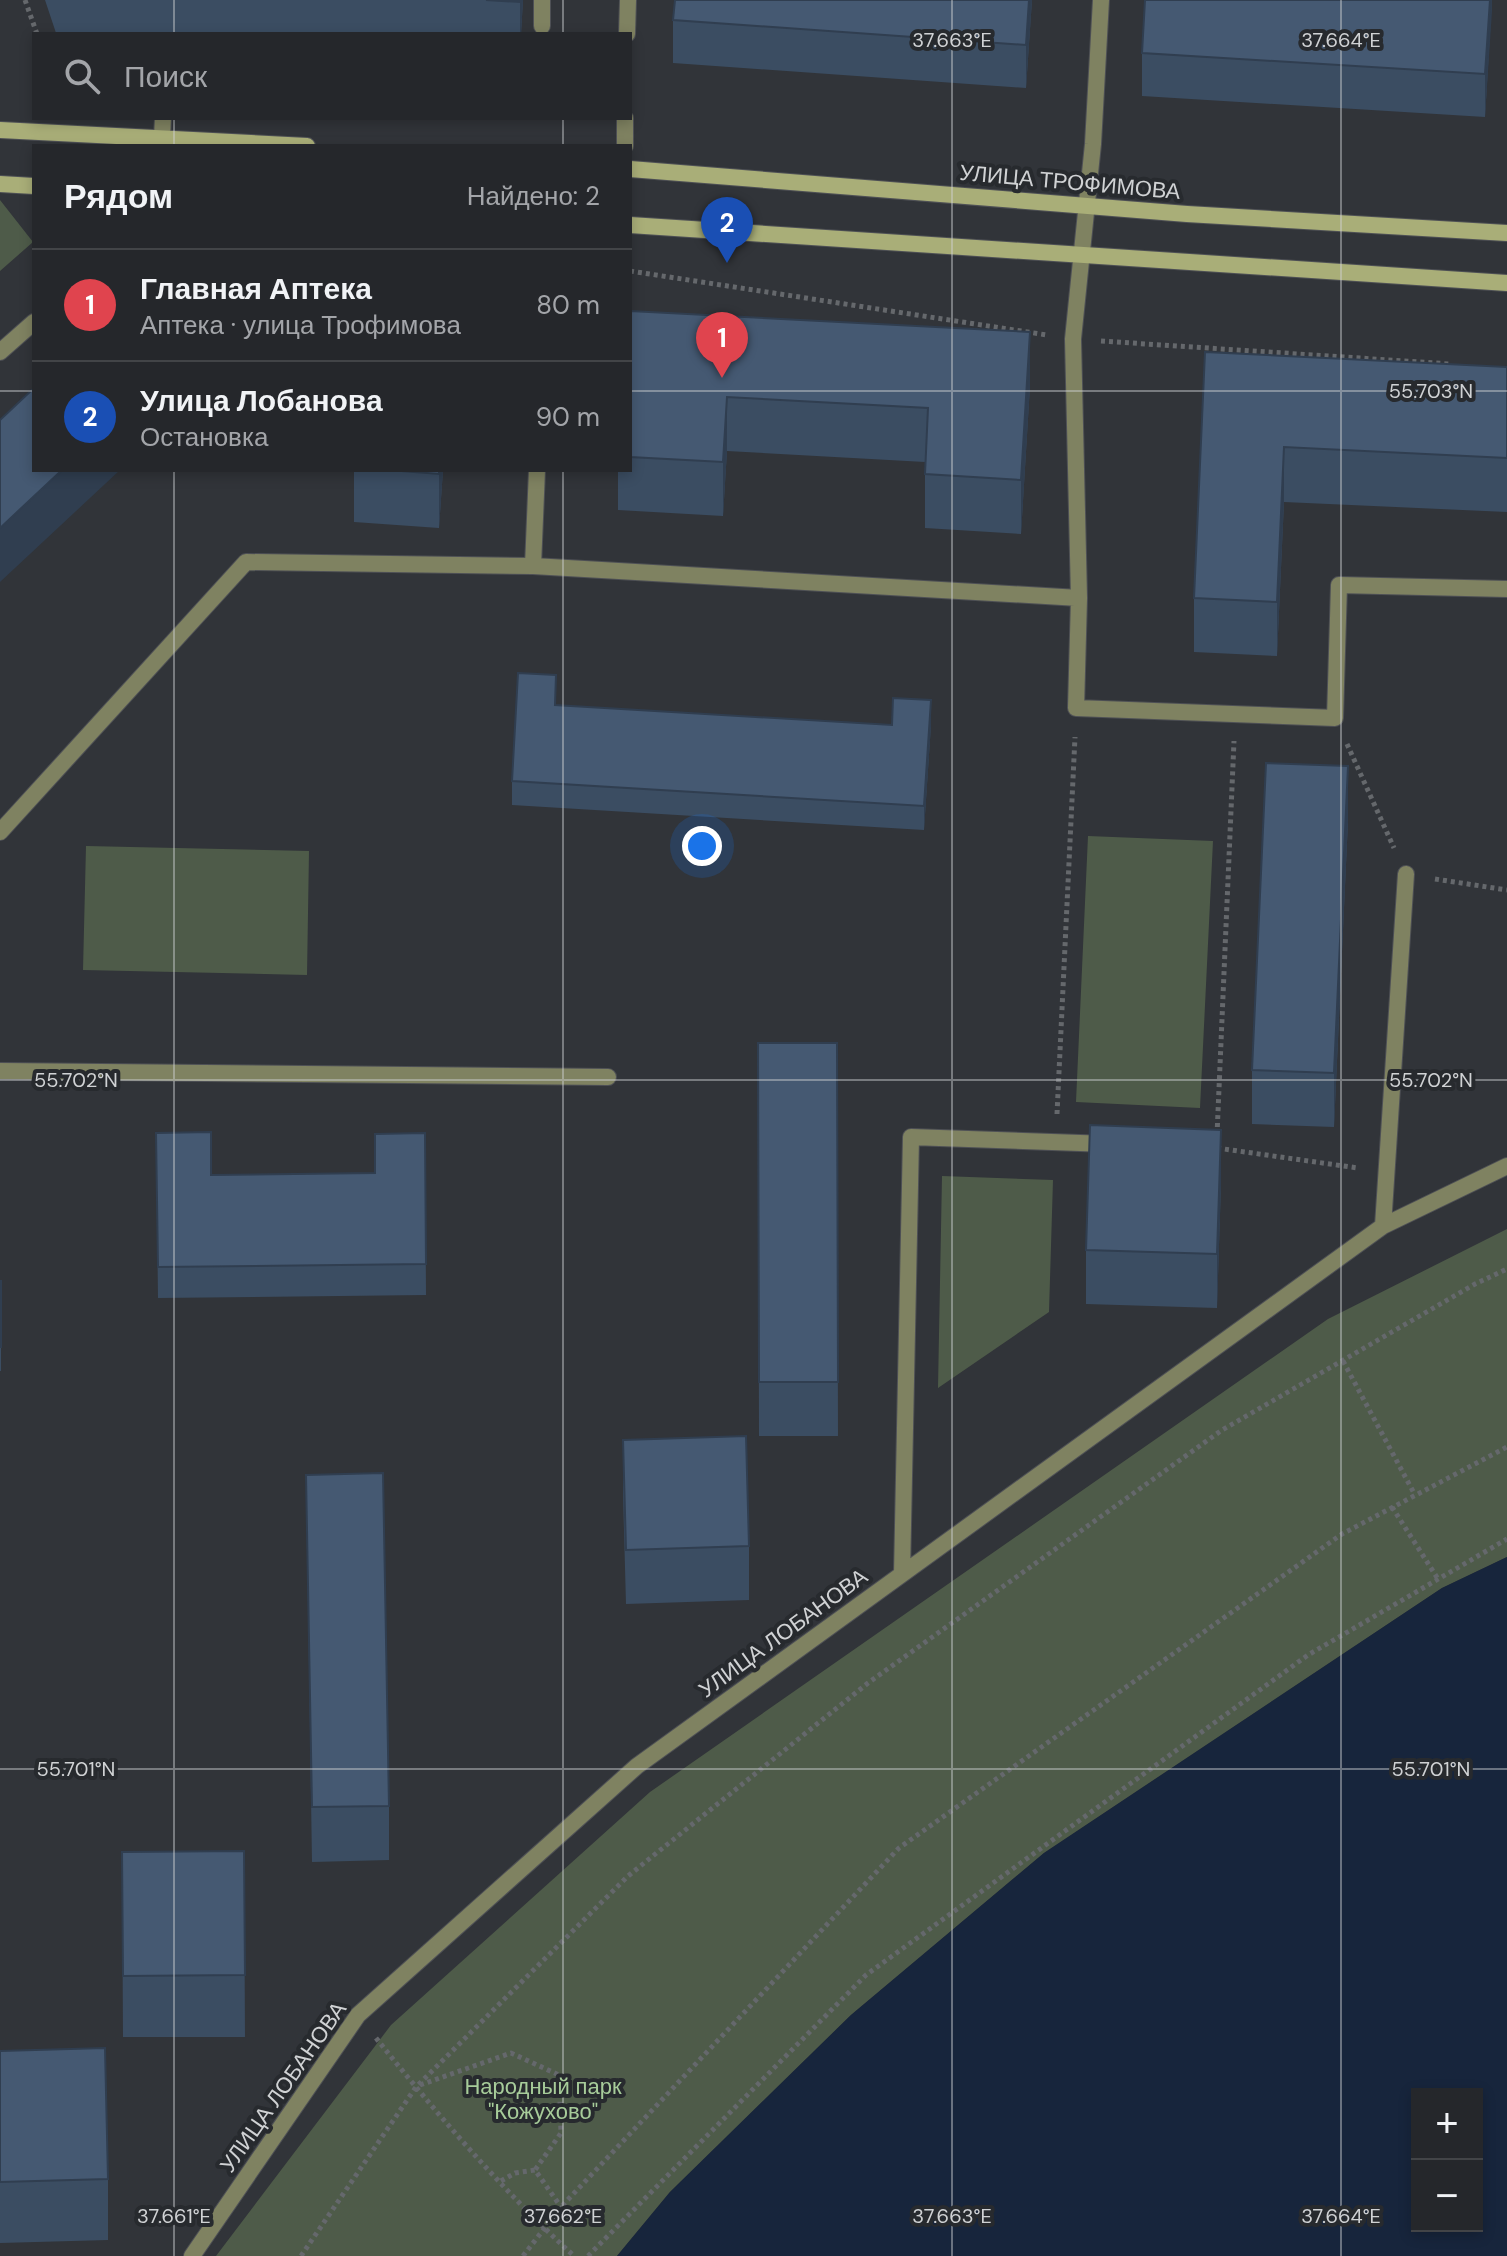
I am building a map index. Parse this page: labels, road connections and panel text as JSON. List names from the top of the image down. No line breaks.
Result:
{"streets":{"main road":["УЛИЦА ТРОФИМОВА"],"street":["УЛИЦА ЛОБАНОВА"]},"parks":["Народный парк \"Кожухово\""],"page":{"search":"Поиск","heading":["Рядом","Найдено: 2"],"pins":["2","1"],"list":[{"mark":"1","name":"Главная Аптека","note":"Аптека · улица Трофимова","value":"80 m"},{"mark":"2","name":"Улица Лобанова","note":"Остановка","value":"90 m"}],"map_buttons":["+","−"]},"coordinates":["37.663°E","37.664°E","55.703°N","55.702°N","55.701°N","37.661°E","37.662°E"]}
